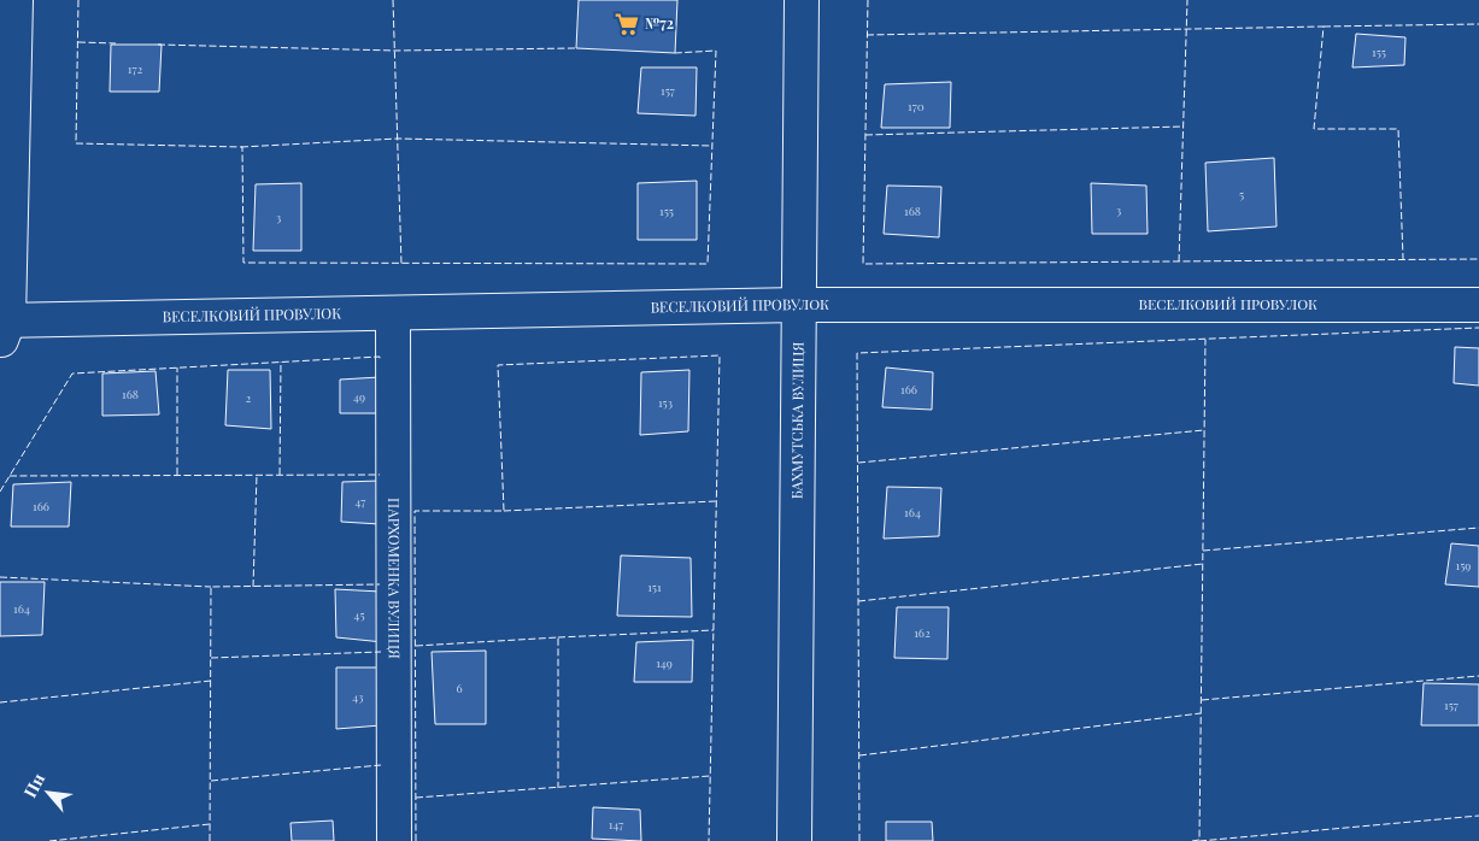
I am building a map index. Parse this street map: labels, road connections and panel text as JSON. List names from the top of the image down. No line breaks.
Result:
{"streets":{"street":["ВЕСЕЛКОВИЙ ПРОВУЛОК","БАХМУТСЬКА ВУЛИЦЯ","ПАРХОМЕНКА ВУЛИЦЯ"]},"crossings":[["ВЕСЕЛКОВИЙ ПРОВУЛОК","БАХМУТСЬКА ВУЛИЦЯ"],["ВЕСЕЛКОВИЙ ПРОВУЛОК","ПАРХОМЕНКА ВУЛИЦЯ"]],"places":{"supermarket":["№72"]},"house_numbers":["155","172","157","170","5","3","155","168","3","166","168","49","2","153","47","166","164","159","151","164","45","162","149","6","43","157","147"],"north":"top left"}
